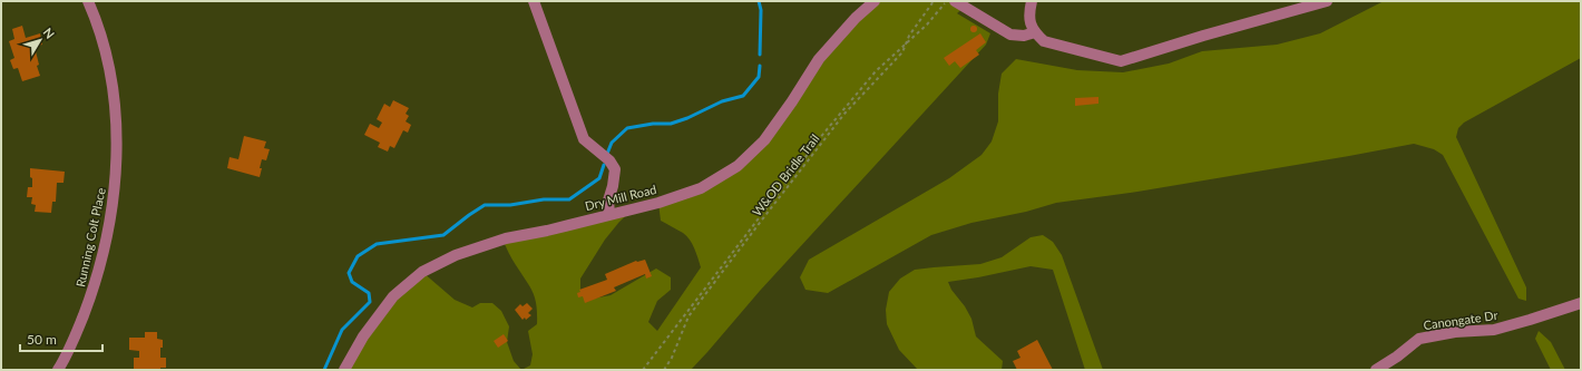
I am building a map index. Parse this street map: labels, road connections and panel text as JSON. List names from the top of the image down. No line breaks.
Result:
{"streets":{"street":["Dry Mill Road","Running Colt Place","Canongate Dr"],"path":["W&OD Bridle Trail"]},"scale_bar":"50 m","north":"top right"}
